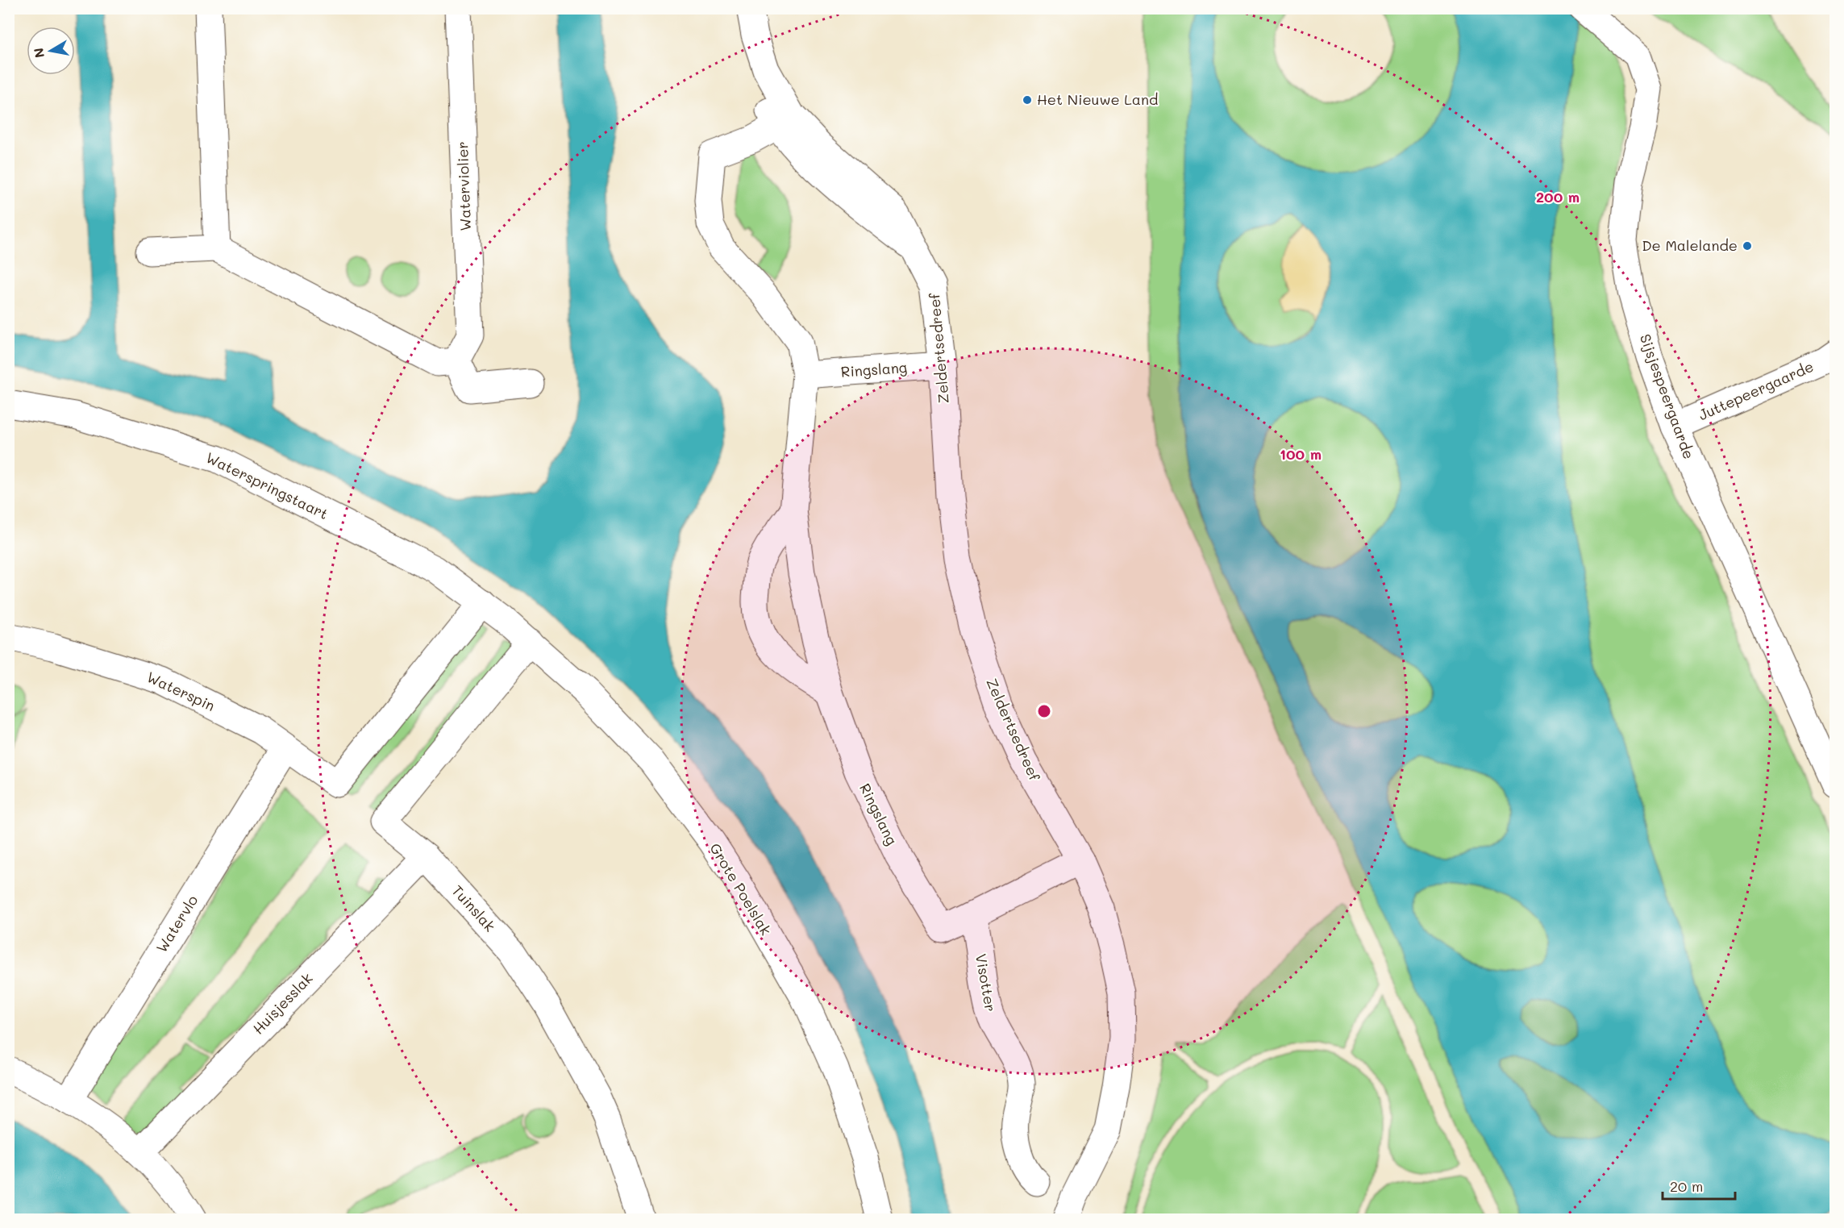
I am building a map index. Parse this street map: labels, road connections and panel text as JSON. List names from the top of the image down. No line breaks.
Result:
{"streets":{"street":["Waterviolier","Zeldertsedreef","Ringslang","Juttepeergaarde","Sijsjespeergaarde","Waterspringstaart","Waterspin","Grote Poelslak","Tuinslak","Watervlo","Visotter","Huisjesslak"]},"crossings":[["Zeldertsedreef","Ringslang"],["Ringslang","Visotter"],["Juttepeergaarde","Sijsjespeergaarde"],["Waterspringstaart","Waterspin"],["Waterspringstaart","Grote Poelslak"],["Waterspin","Watervlo"],["Grote Poelslak","Tuinslak"],["Tuinslak","Huisjesslak"]],"places":["Het Nieuwe Land","De Malelande"],"scale_bar":"20 m","north":"left","rings":["200 m","100 m"]}
